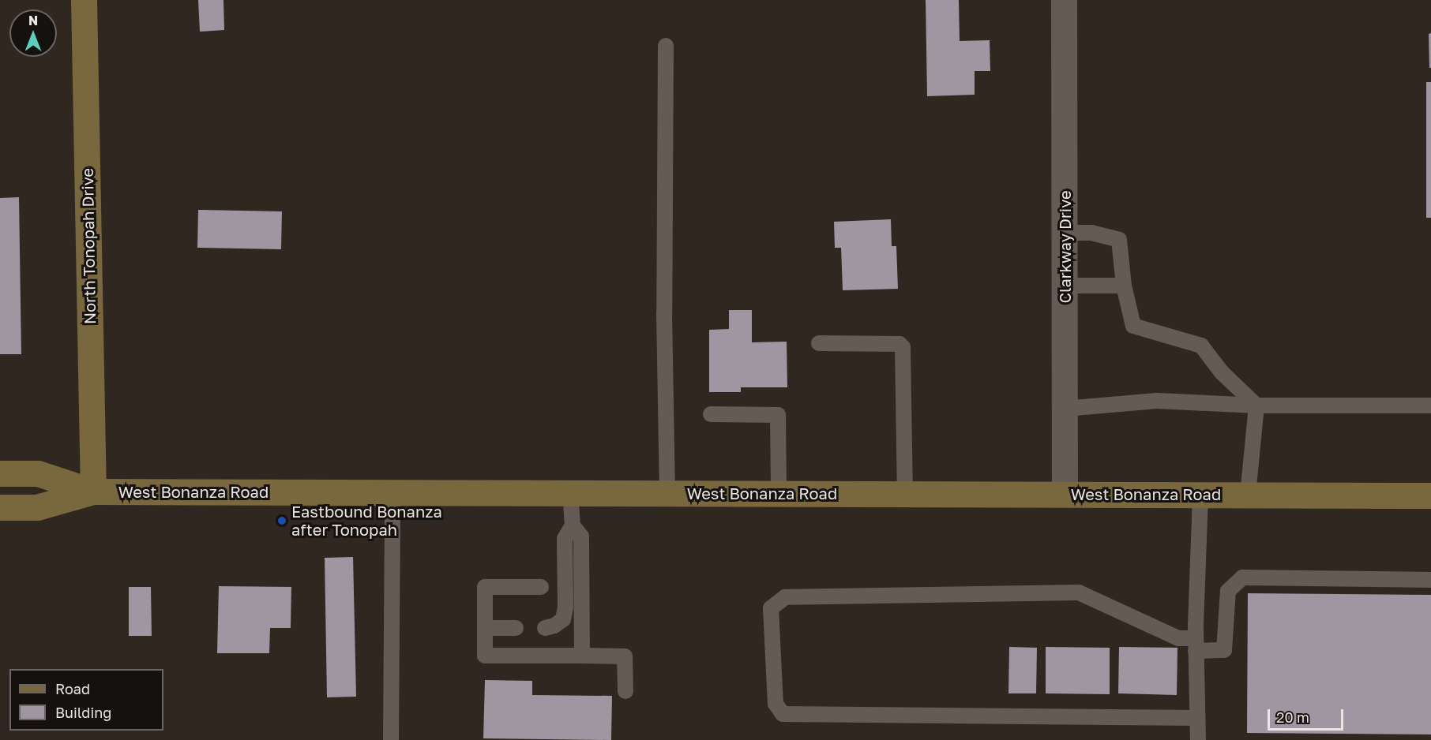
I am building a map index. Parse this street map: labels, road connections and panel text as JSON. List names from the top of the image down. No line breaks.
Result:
{"streets":{"main road":["North Tonopah Drive","West Bonanza Road"],"street":["Clarkway Drive"]},"crossings":[["North Tonopah Drive","West Bonanza Road"],["Clarkway Drive","West Bonanza Road"]],"places":["Eastbound Bonanza after Tonopah"],"legend":["Road","Building"],"scale_bar":"20 m","north":"top"}
